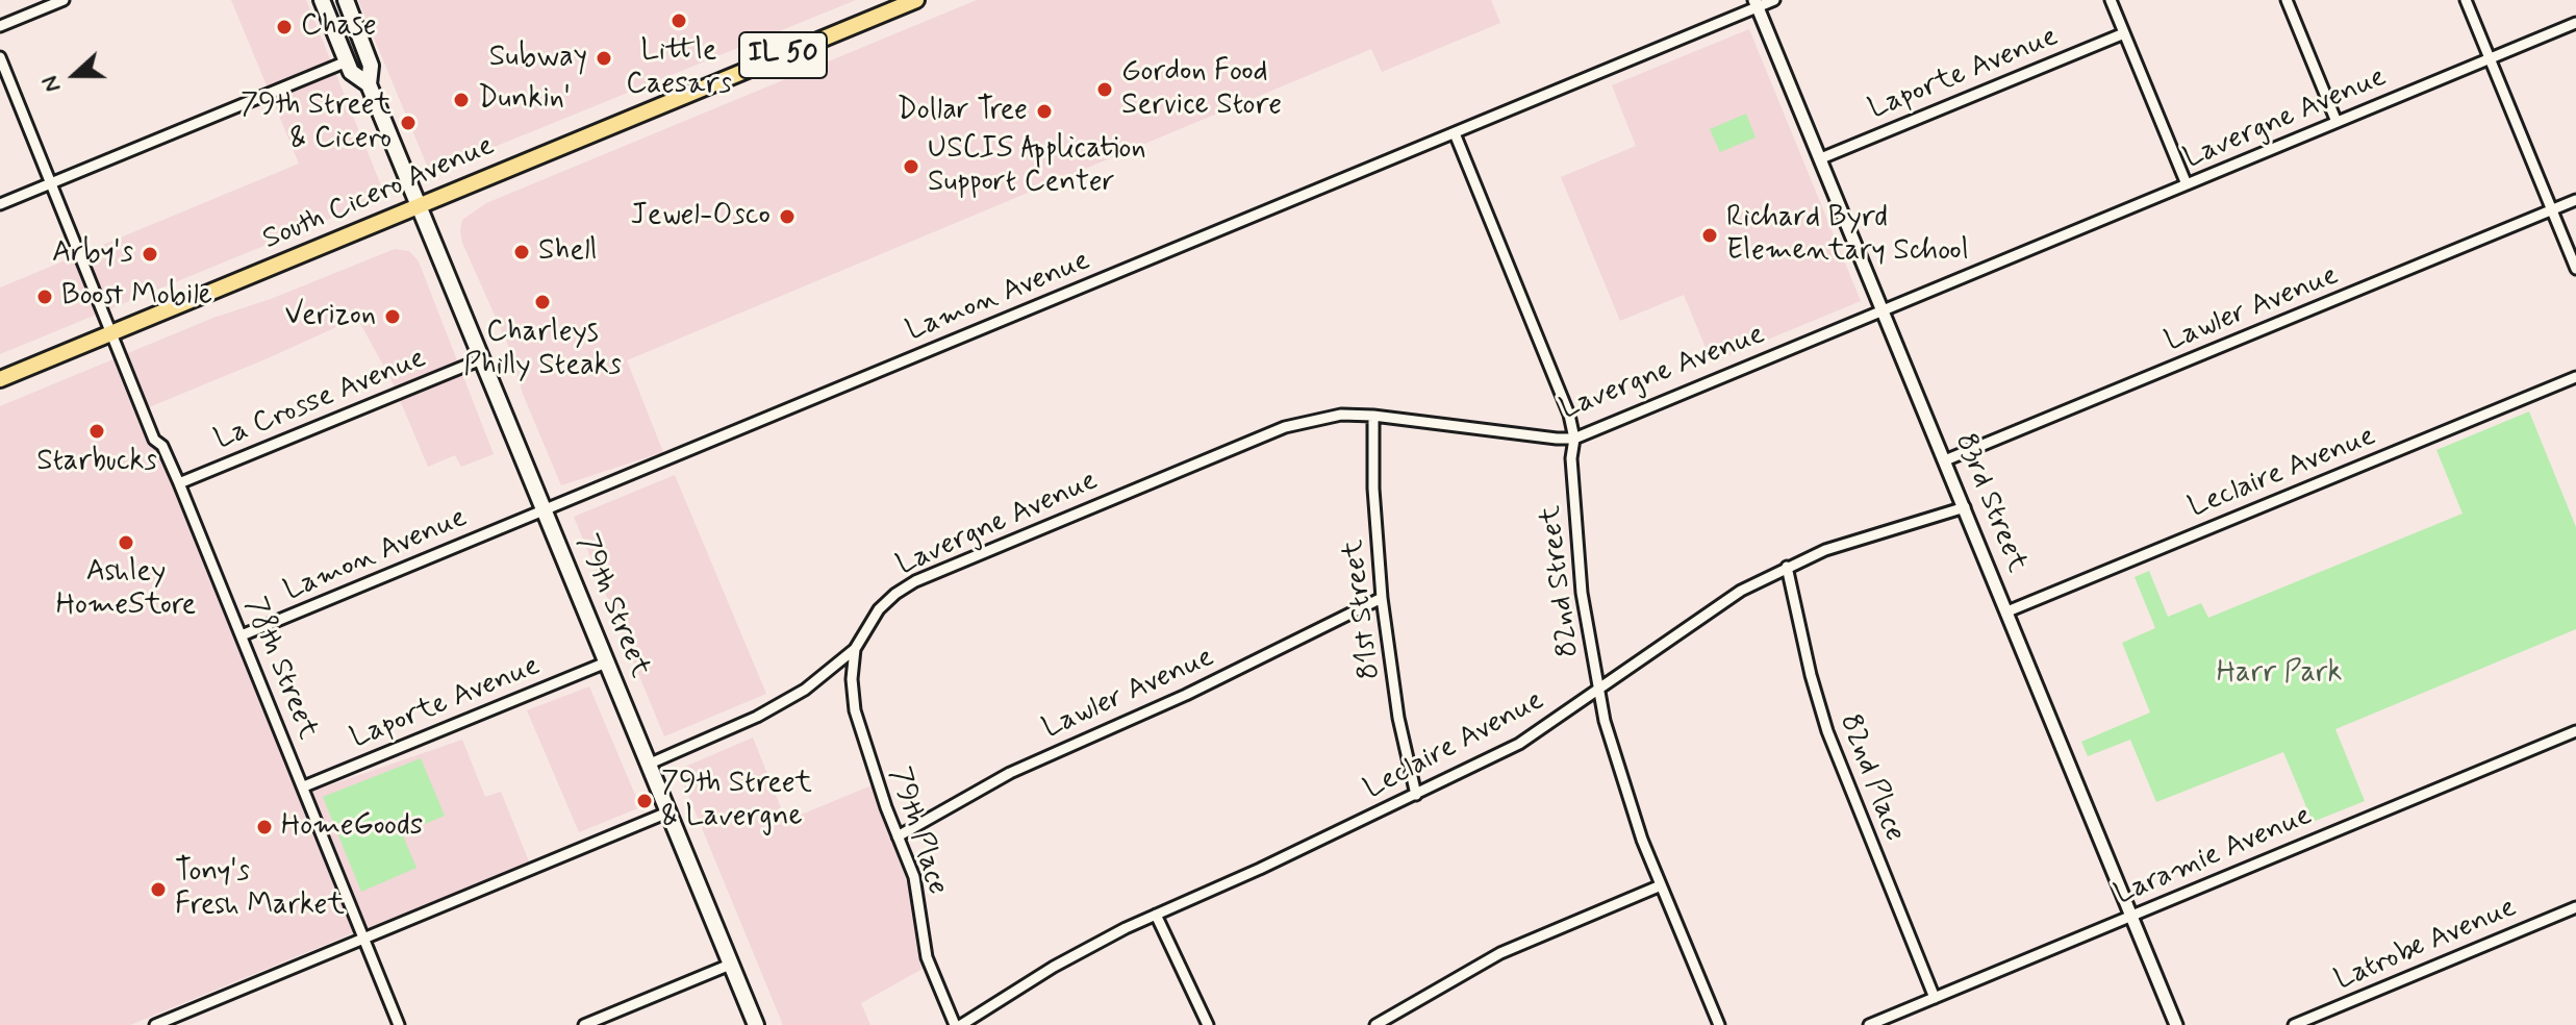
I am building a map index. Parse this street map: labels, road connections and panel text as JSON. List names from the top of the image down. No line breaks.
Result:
{"streets":{"main road":["IL 50","South Cicero Avenue","79th Street"],"street":["Laporte Avenue","Lavergne Avenue","Lamon Avenue","Lawler Avenue","La Crosse Avenue","Leclaire Avenue","83rd Street","82nd Street","81st Street","78th Street","82nd Place","79th Place","Laramie Avenue","Latrobe Avenue"]},"crossings":[["Laporte Avenue","83rd Street"],["Laporte Avenue","79th Street"],["Laporte Avenue","78th Street"],["Lavergne Avenue","83rd Street"],["Lavergne Avenue","82nd Street"],["Lavergne Avenue","79th Street"],["Lavergne Avenue","81st Street"],["Lavergne Avenue","79th Place"],["South Cicero Avenue","79th Street"],["South Cicero Avenue","78th Street"],["Lamon Avenue","83rd Street"],["Lamon Avenue","82nd Street"],["Lamon Avenue","79th Street"],["Lamon Avenue","78th Street"],["Lawler Avenue","83rd Street"],["Lawler Avenue","81st Street"],["Lawler Avenue","79th Place"],["La Crosse Avenue","79th Street"],["La Crosse Avenue","78th Street"],["Leclaire Avenue","83rd Street"],["Leclaire Avenue","82nd Street"],["Leclaire Avenue","81st Street"],["Leclaire Avenue","82nd Place"],["83rd Street","Laramie Avenue"],["82nd Place","Laramie Avenue"]],"parks":["Harr Park"],"places":["Little Caesars","Chase","Subway","Gordon Food Service Store","Dunkin'","Dollar Tree","79th Street & Cicero","USCIS Application Support Center","Jewel-Osco","Richard Byrd Elementary School","Shell","Arby's","Boost Mobile","Charleys Philly Steaks","Verizon","Starbucks","Ashley HomeStore","79th Street & Lavergne","HomeGoods","Tony's Fresh Market"],"north":"left"}
